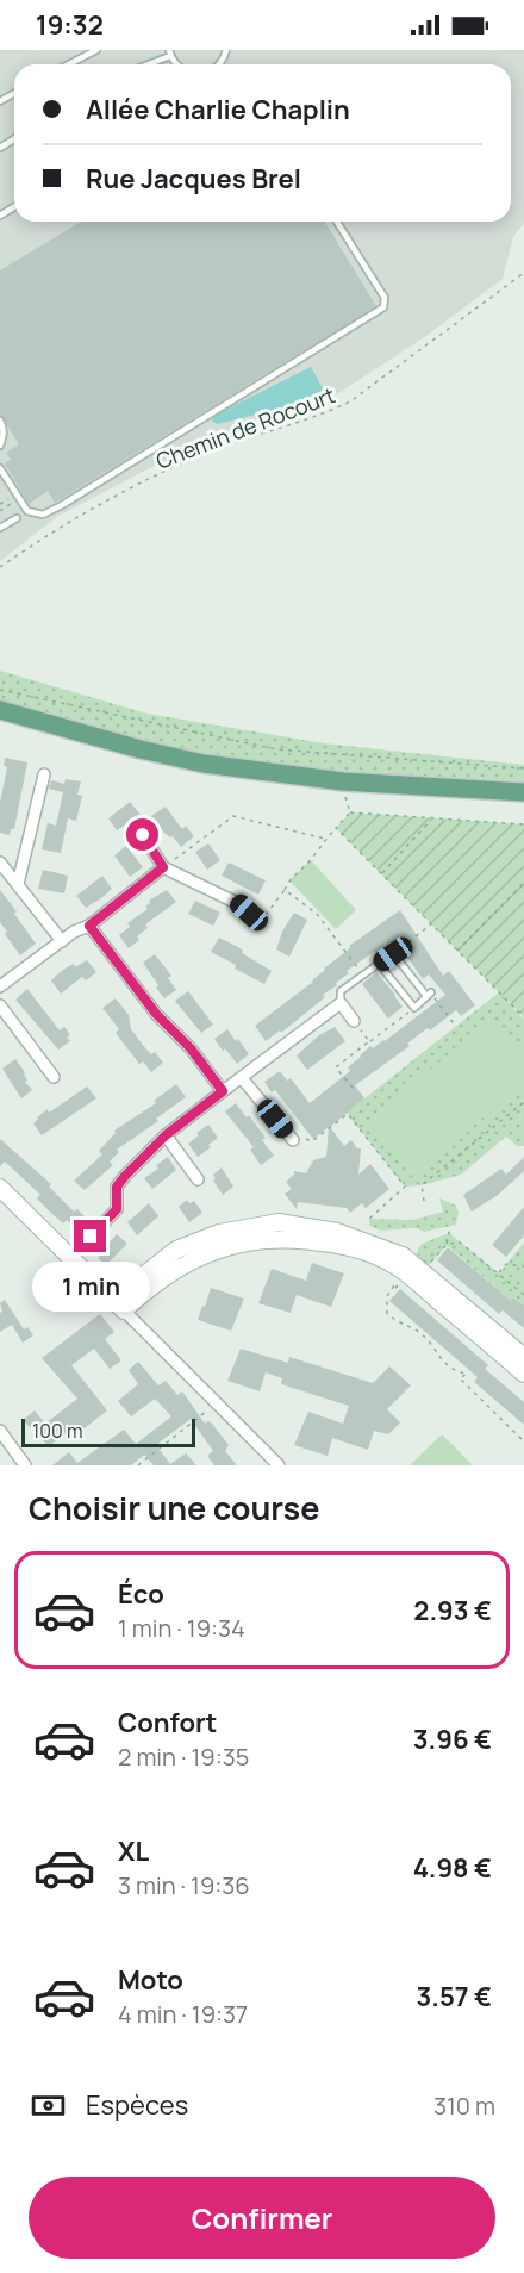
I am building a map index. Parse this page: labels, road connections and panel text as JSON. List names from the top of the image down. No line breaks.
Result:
{"streets":{"path":["Chemin de Rocourt"]},"scale_bar":"100 m","page":{"status":"19:32","banner":["Allée Charlie Chaplin","Rue Jacques Brel"],"bubble":"1 min","scale":"100 m","heading":"Choisir une course","list":[{"name":"Éco","note":"1 min · 19:34","value":"2.93 €"},{"name":"Confort","note":"2 min · 19:35","value":"3.96 €"},{"name":"XL","note":"3 min · 19:36","value":"4.98 €"},{"name":"Moto","note":"4 min · 19:37","value":"3.57 €"}],"pay":["Espèces","310 m"],"buttons":"Confirmer"}}
